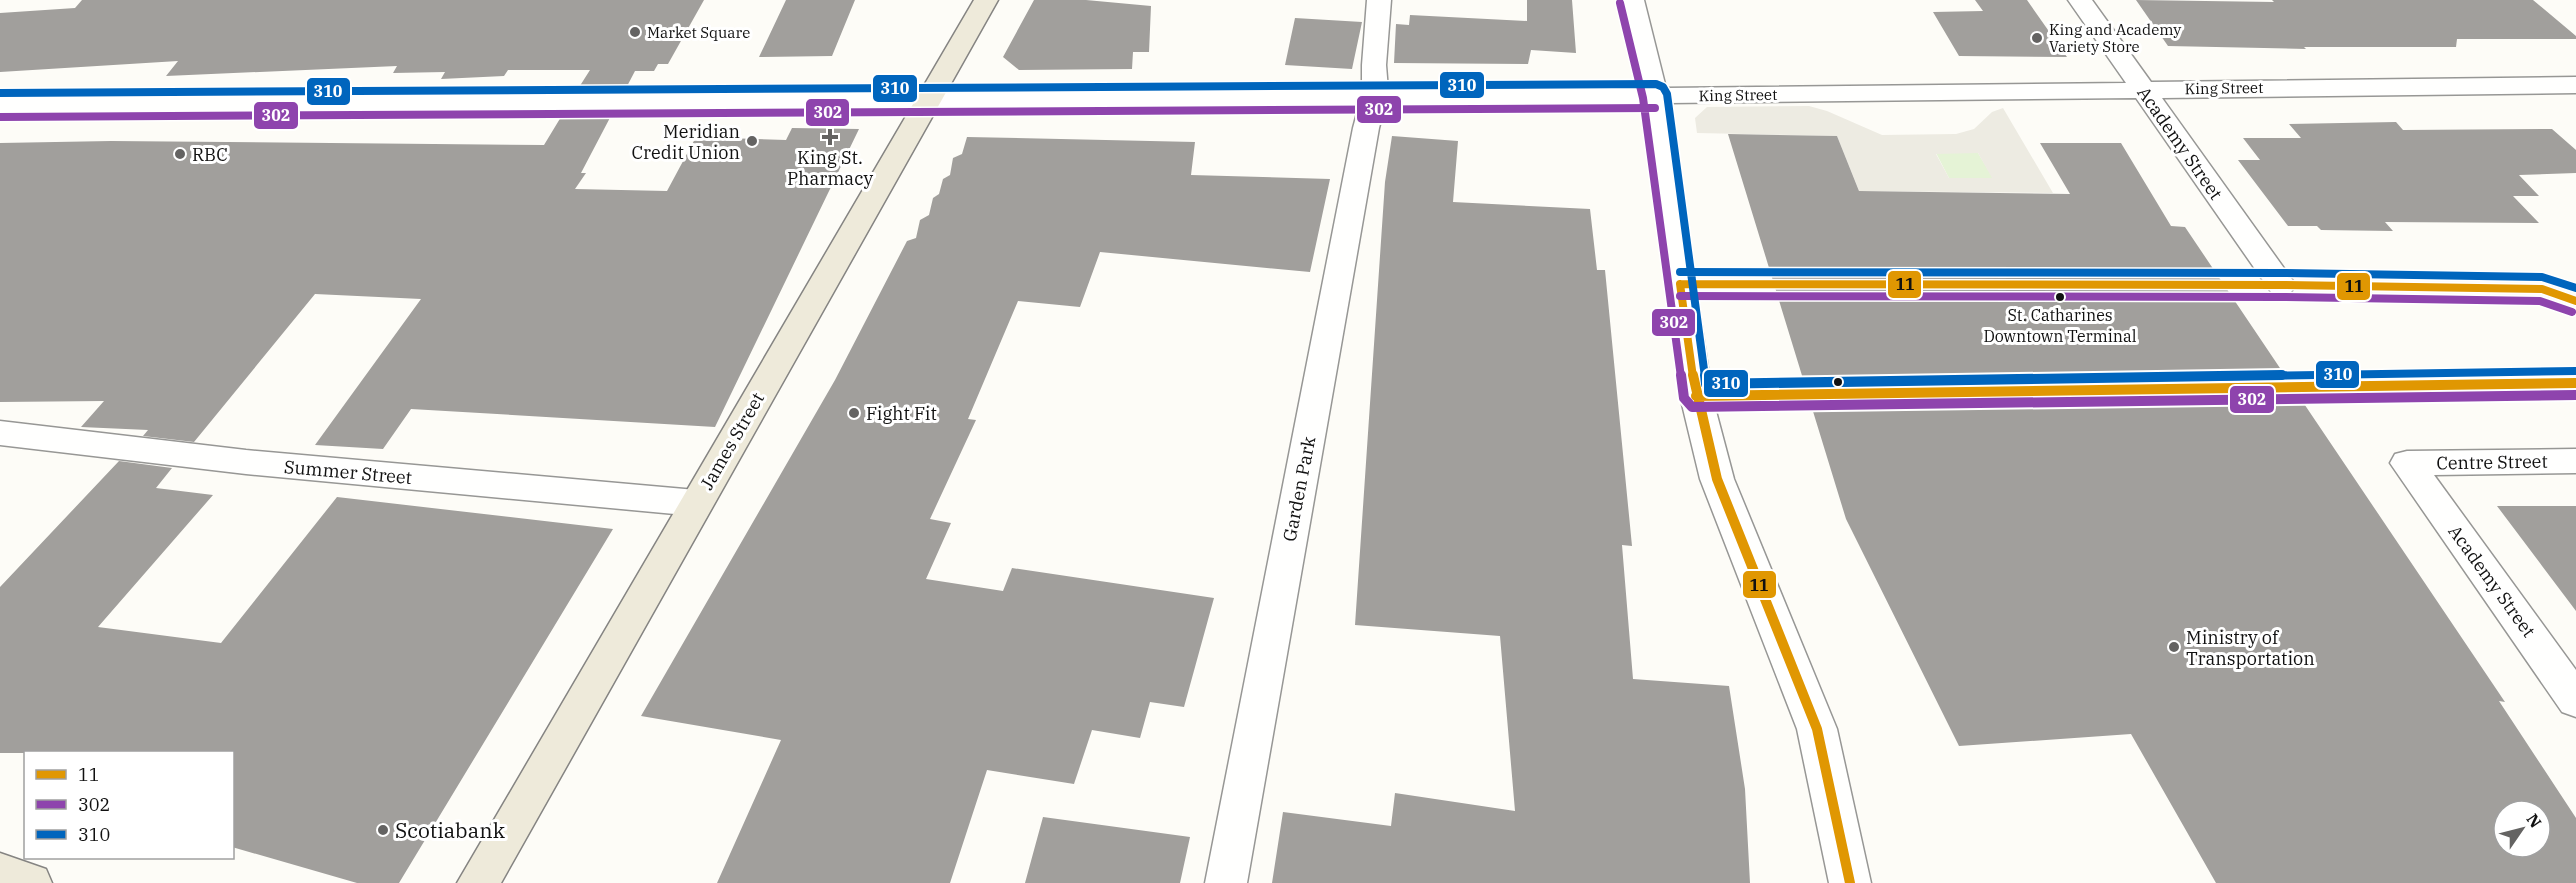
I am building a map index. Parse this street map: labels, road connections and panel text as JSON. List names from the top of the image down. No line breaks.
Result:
{"streets":{"main road":["James Street"],"street":["King Street","Academy Street","Centre Street","Summer Street","Garden Park"]},"crossings":[["King Street","Academy Street"],["King Street","James Street"],["King Street","Garden Park"],["Academy Street","Centre Street"],["James Street","Summer Street"]],"places":{"other":["Market Square","King and Academy Variety Store","Meridian Credit Union","RBC","St. Catharines Downtown Terminal","Fight Fit","Ministry of Transportation","Scotiabank"],"health":["King St. Pharmacy"]},"lines":["transit line 302","transit line 310","transit line 11"],"legend":["11","302","310"],"north":"top right"}
